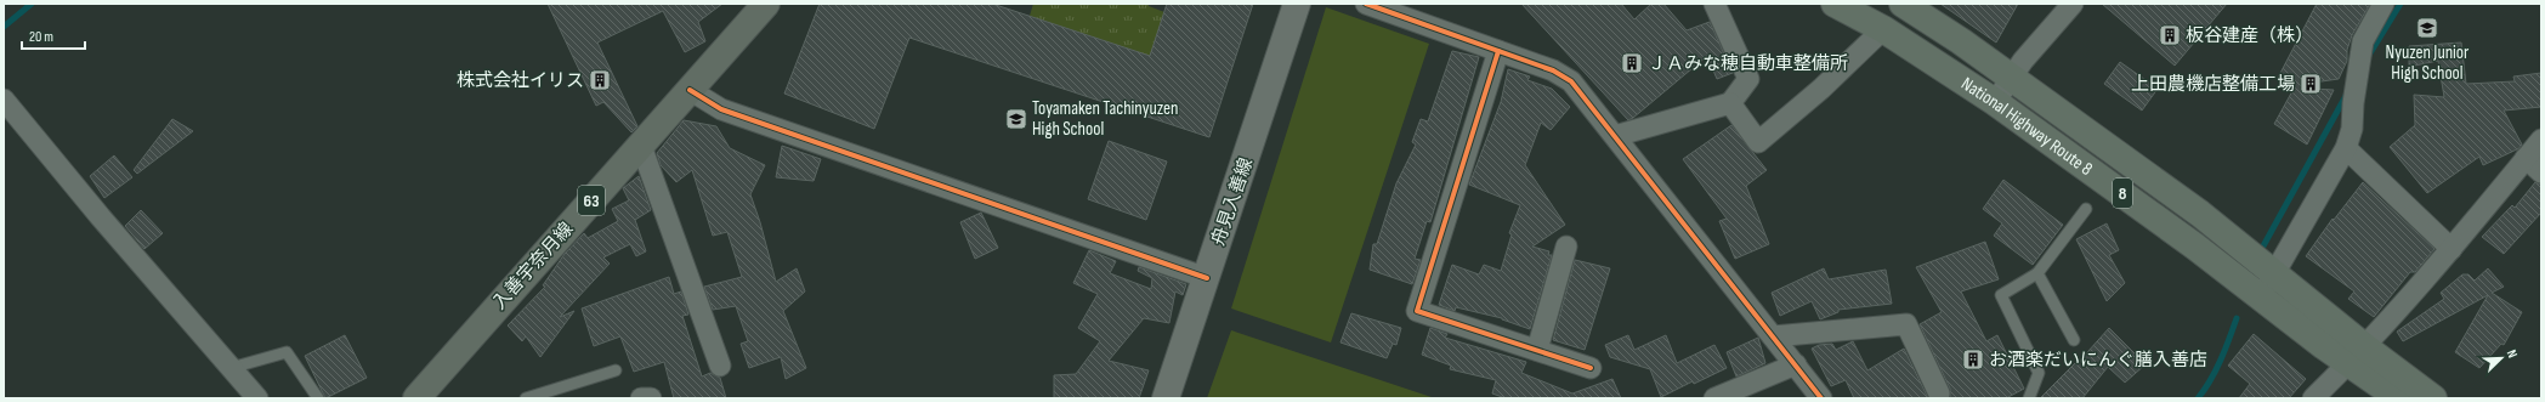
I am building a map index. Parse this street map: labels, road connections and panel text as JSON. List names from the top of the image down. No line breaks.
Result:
{"streets":{"highway":["National Highway Route 8","8"],"main road":["63","舟見入善線","入善宇奈月線"]},"places":{"school or university":["Nyuzen Junior High School","Toyamaken Tachinyuzen High School"],"building":["板谷建産（株）","ＪＡみな穂自動車整備所","株式会社イリス","上田農機店整備工場","お酒楽だいにんぐ膳入善店"]},"scale_bar":"20 m","north":"top right"}
